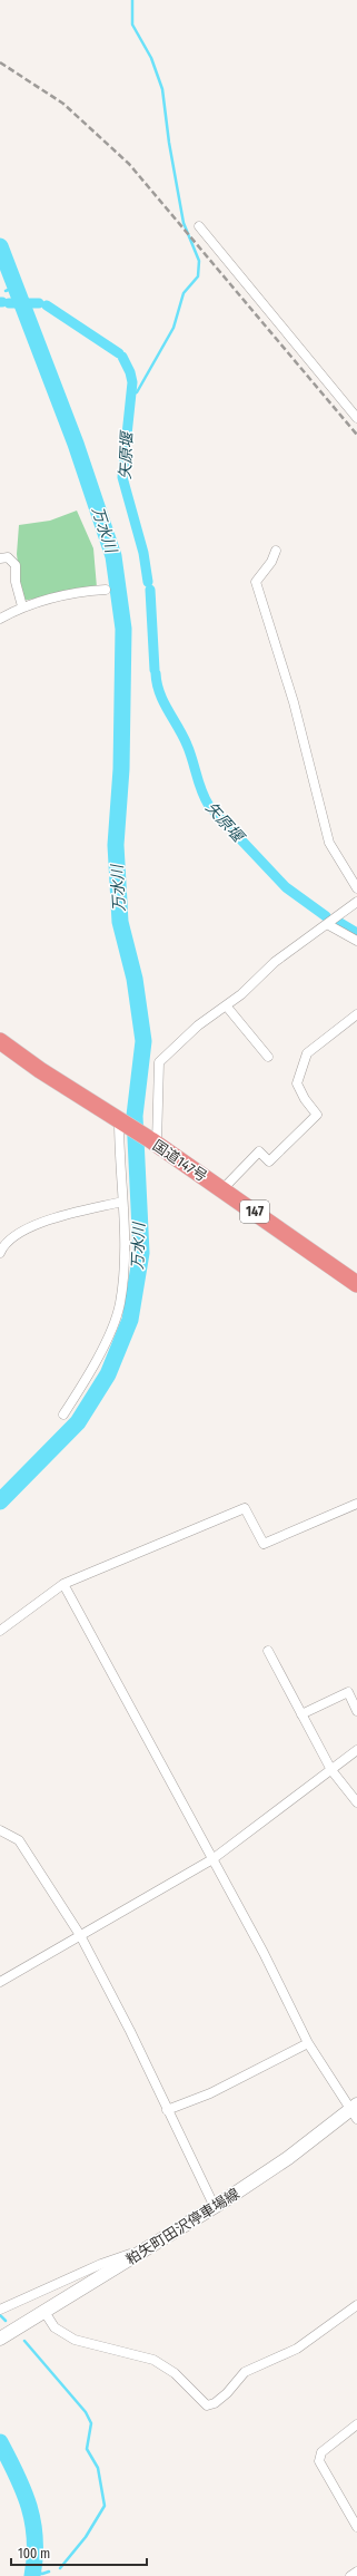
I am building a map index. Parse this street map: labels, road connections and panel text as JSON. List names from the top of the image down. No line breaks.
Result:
{"streets":{"highway":["国道147号","147"],"main road":["粕矢町田沢停車場線"]},"water":["矢原堰","万水川"],"scale_bar":"100 m"}
